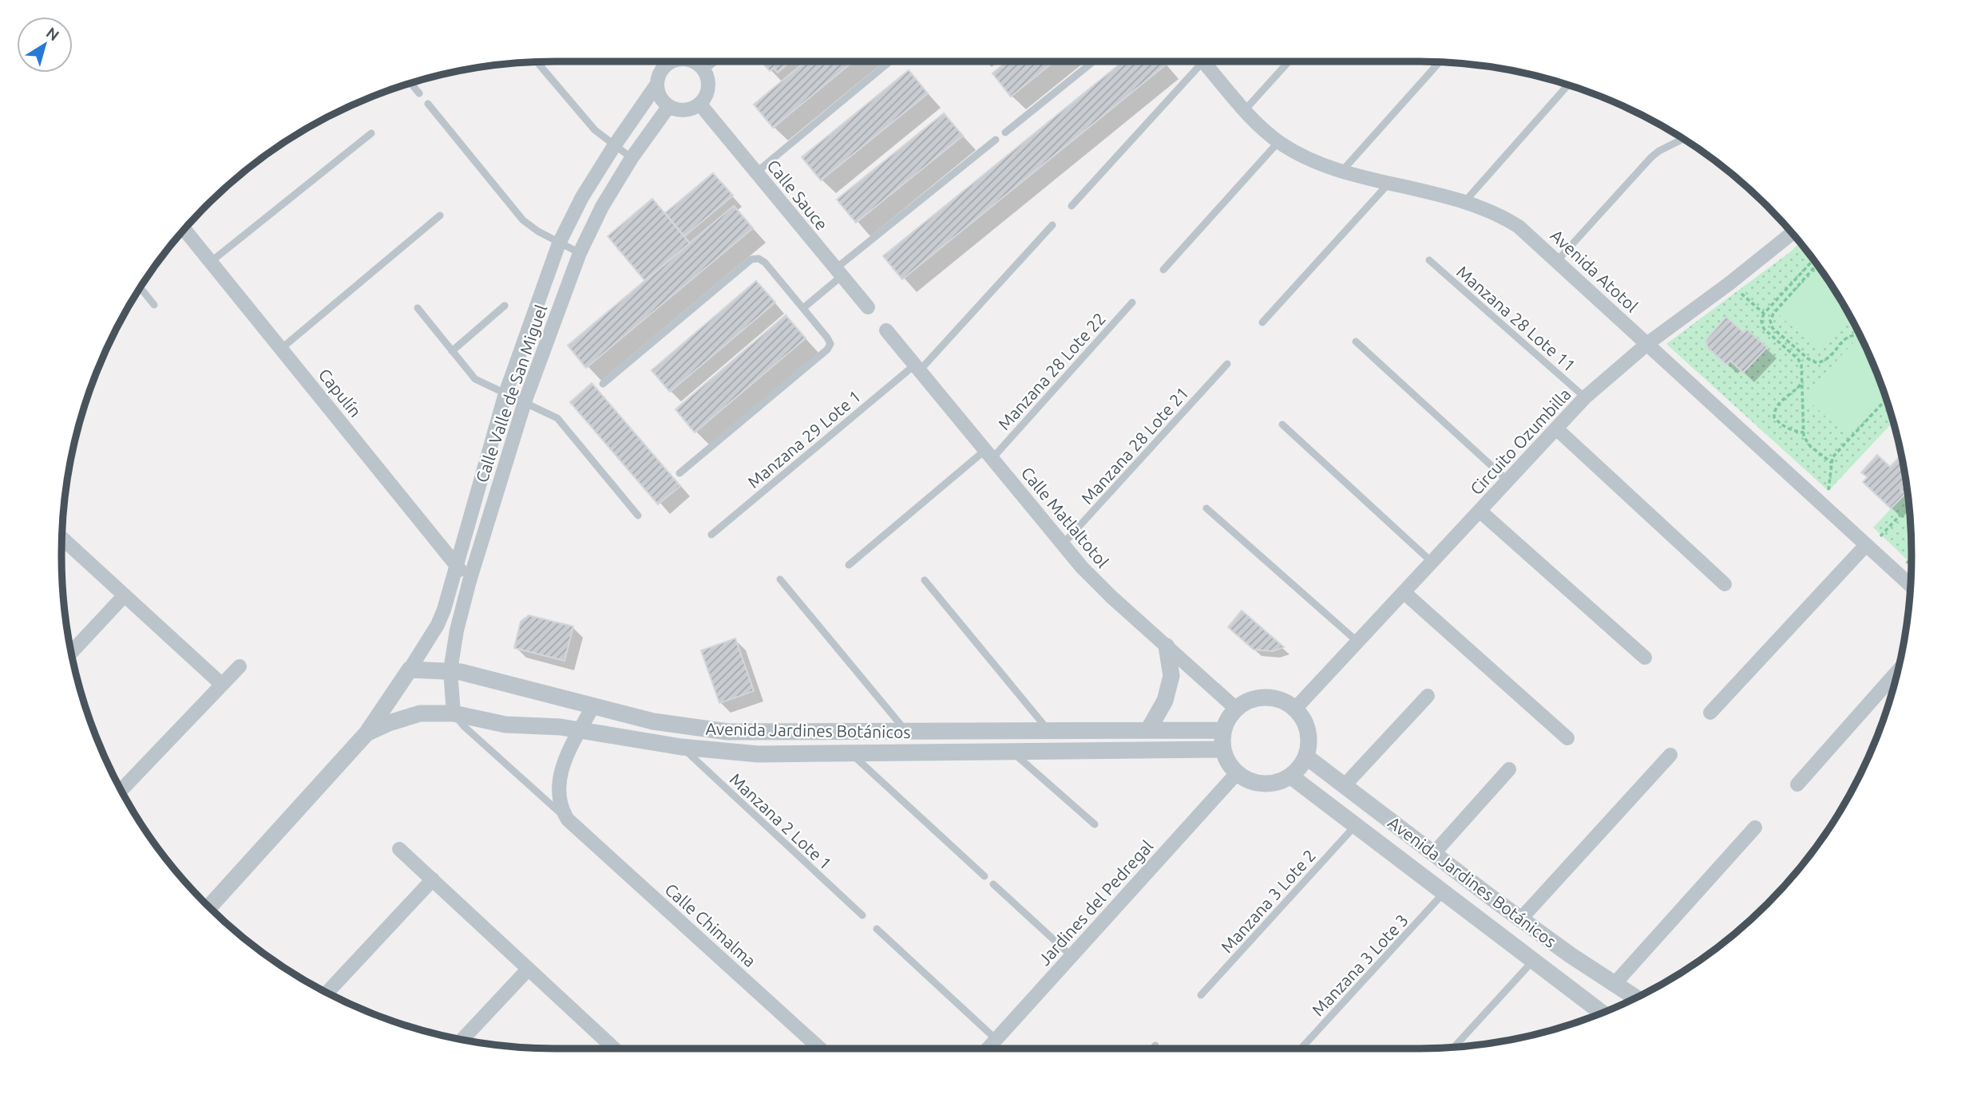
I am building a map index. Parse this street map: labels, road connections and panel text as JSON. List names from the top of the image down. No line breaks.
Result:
{"streets":{"street":["Calle Sauce","Avenida Atotol","Capulín","Calle Valle de San Miguel","Circuito Ozumbilla","Calle Matlaltotol","Avenida Jardines Botánicos","Jardines del Pedregal","Calle Chimalma"],"lane":["Manzana 28 Lote 11","Manzana 28 Lote 22","Manzana 29 Lote 1","Manzana 28 Lote 21","Manzana 2 Lote 1","Manzana 3 Lote 2","Manzana 3 Lote 3"]},"crossings":[["Avenida Atotol","Circuito Ozumbilla"],["Manzana 28 Lote 11","Circuito Ozumbilla"],["Manzana 28 Lote 22","Calle Matlaltotol"],["Capulín","Calle Valle de San Miguel"],["Calle Valle de San Miguel","Avenida Jardines Botánicos"],["Calle Valle de San Miguel","Calle Chimalma"],["Manzana 29 Lote 1","Calle Matlaltotol"],["Circuito Ozumbilla","Calle Matlaltotol"],["Circuito Ozumbilla","Avenida Jardines Botánicos"],["Circuito Ozumbilla","Jardines del Pedregal"],["Manzana 28 Lote 21","Calle Matlaltotol"],["Calle Matlaltotol","Avenida Jardines Botánicos"],["Calle Matlaltotol","Jardines del Pedregal"],["Avenida Jardines Botánicos","Manzana 2 Lote 1"],["Avenida Jardines Botánicos","Manzana 3 Lote 2"],["Avenida Jardines Botánicos","Jardines del Pedregal"],["Avenida Jardines Botánicos","Calle Chimalma"],["Avenida Jardines Botánicos","Manzana 3 Lote 3"]],"north":"top right"}
